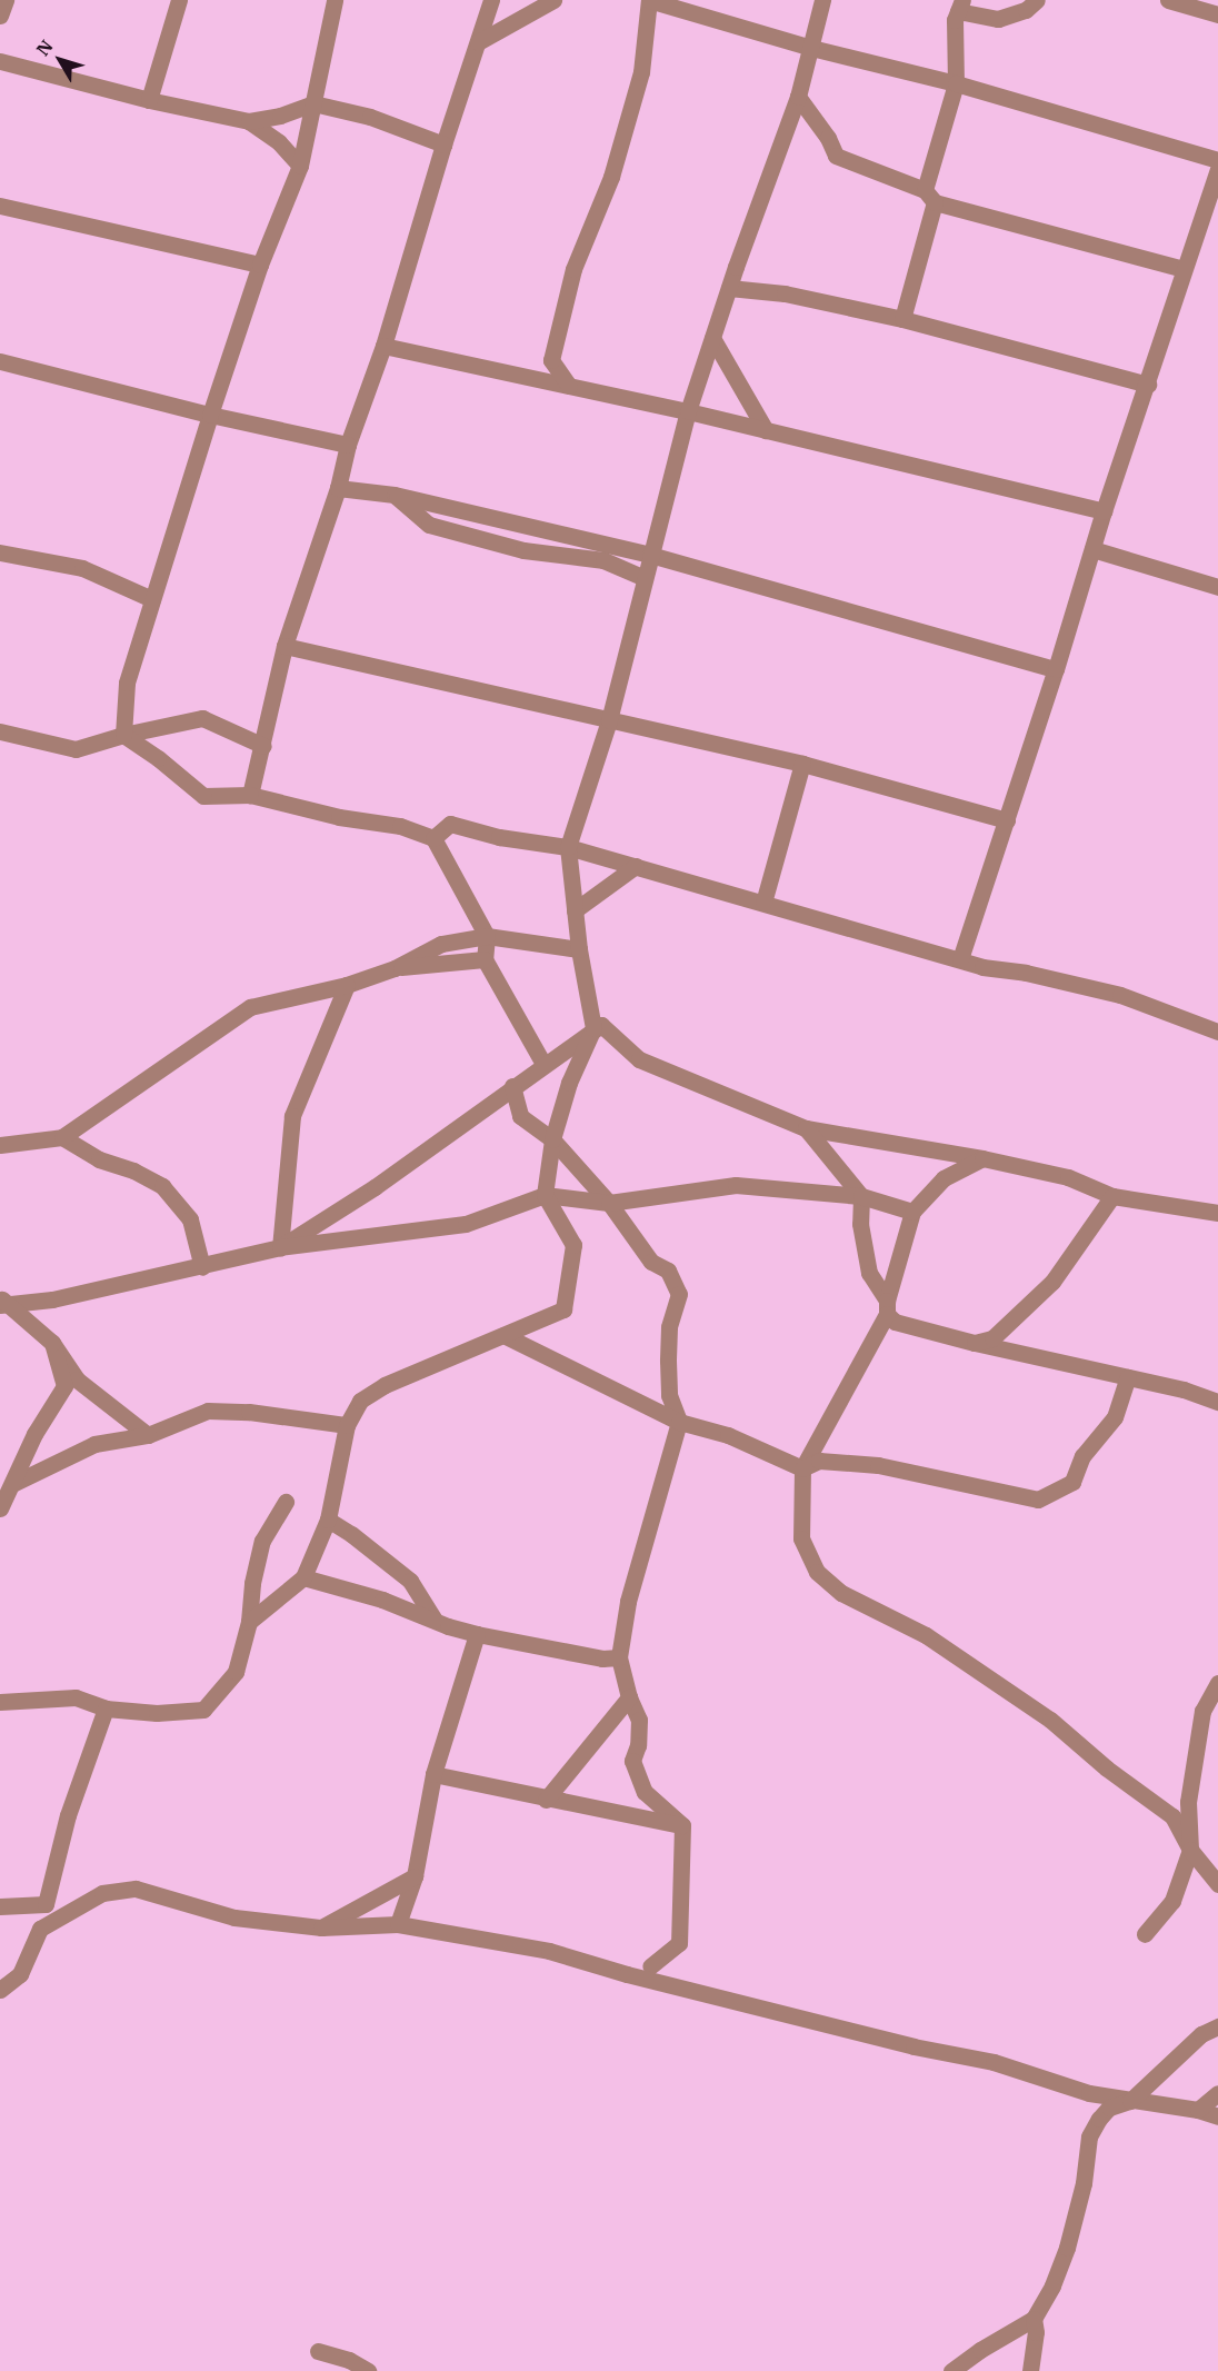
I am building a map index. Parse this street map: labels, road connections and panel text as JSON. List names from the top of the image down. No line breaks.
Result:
{"north":"top left"}
